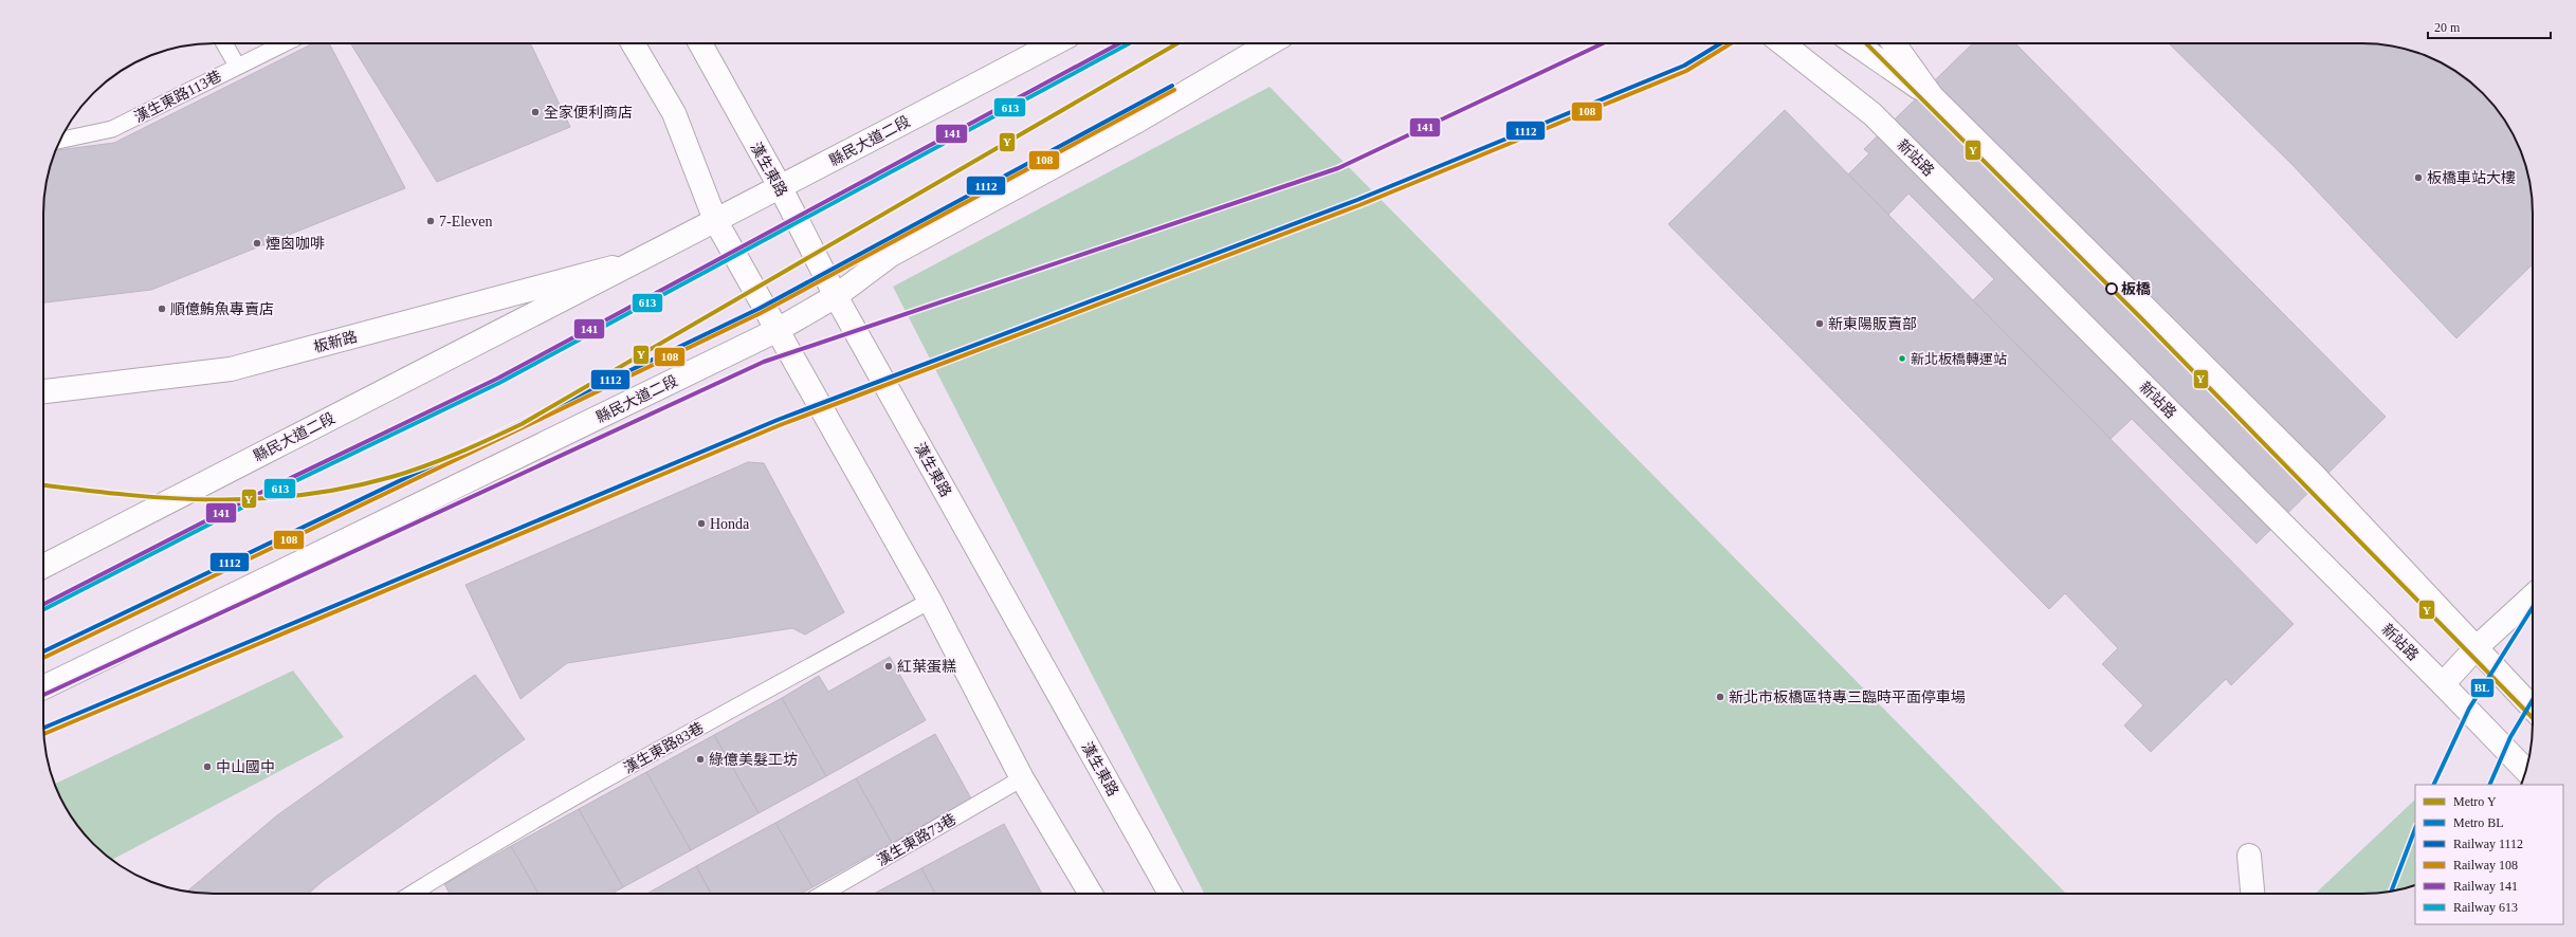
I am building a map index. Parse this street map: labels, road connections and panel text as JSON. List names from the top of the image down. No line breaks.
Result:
{"streets":{"street":["縣民大道二段","新站路","漢生東路","板新路"],"lane":["漢生東路113巷","漢生東路83巷","漢生東路73巷"]},"crossings":[["縣民大道二段","漢生東路"],["縣民大道二段","板新路"]],"places":["全家便利商店","板橋車站大樓","7-Eleven","煙囪咖啡","板橋","順億鮪魚專賣店","新東陽販賣部","新北板橋轉運站","Honda","紅葉蛋糕","新北市板橋區特專三臨時平面停車場","綠億美髮工坊","中山國中"],"lines":["metro line Y","rail line 1112","rail line 108","rail line 141","rail line 613","metro line BL"],"legend":["Metro Y","Metro BL","Railway 1112","Railway 108","Railway 141","Railway 613"],"scale_bar":"20 m"}
